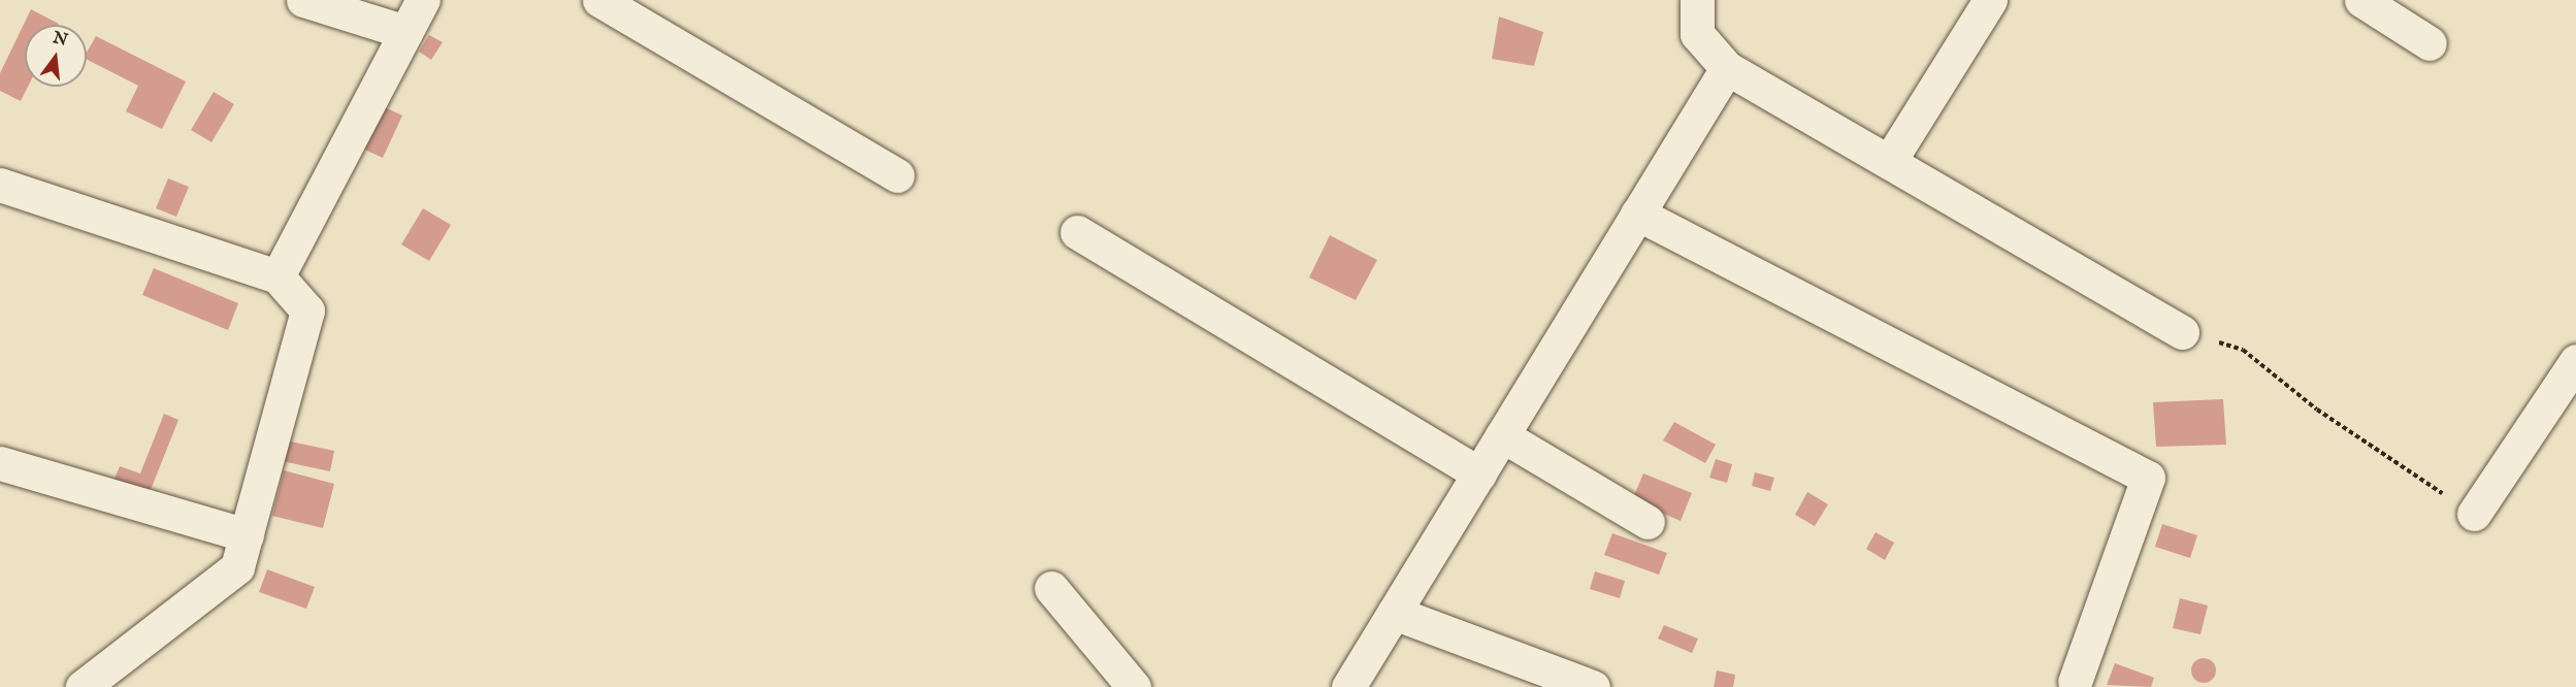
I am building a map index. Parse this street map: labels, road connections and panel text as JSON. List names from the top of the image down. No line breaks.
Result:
{"north":"top"}
